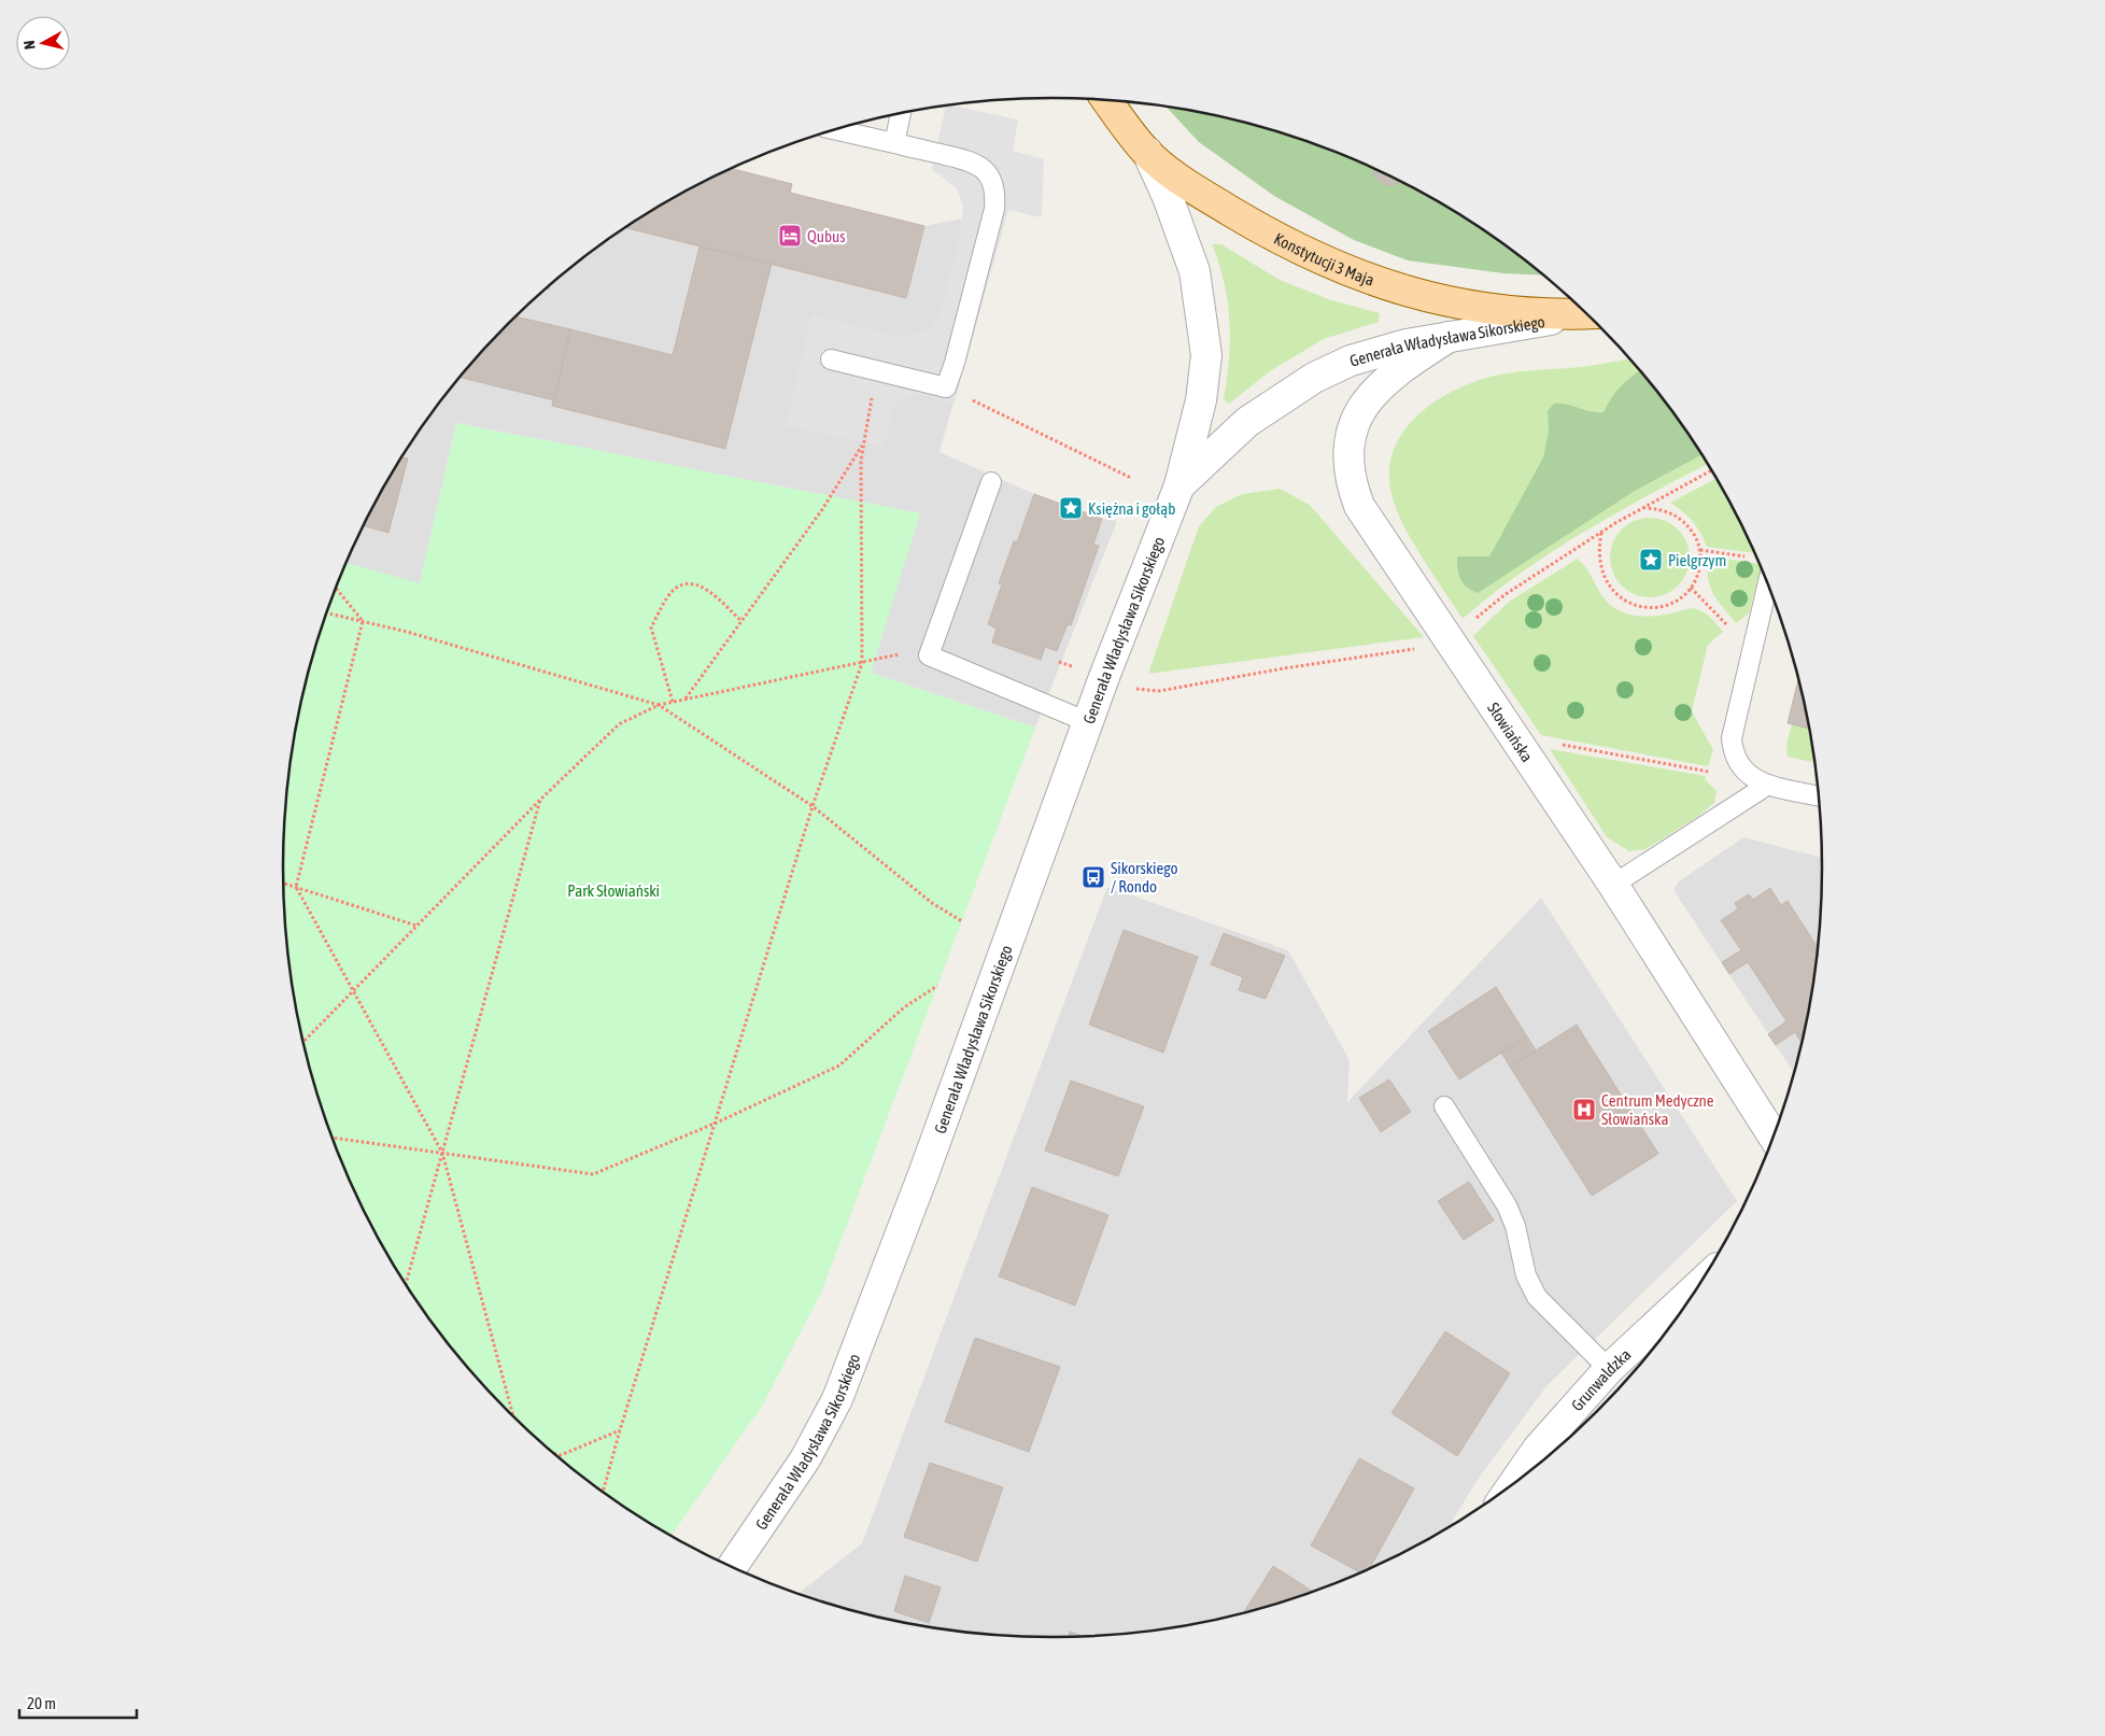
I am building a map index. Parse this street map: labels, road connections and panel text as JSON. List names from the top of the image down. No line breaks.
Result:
{"streets":{"main road":["Konstytucji 3 Maja"],"street":["Generała Władysława Sikorskiego","Słowiańska","Grunwaldzka"]},"crossings":[["Konstytucji 3 Maja","Generała Władysława Sikorskiego"],["Generała Władysława Sikorskiego","Słowiańska"]],"parks":["Park Słowiański"],"places":{"hotel":["Qubus"],"place":["Księżna i gołąb","Pielgrzym"],"bus stop":["Sikorskiego / Rondo"],"hospital":["Centrum Medyczne Słowiańska"]},"scale_bar":"20 m","north":"left"}
